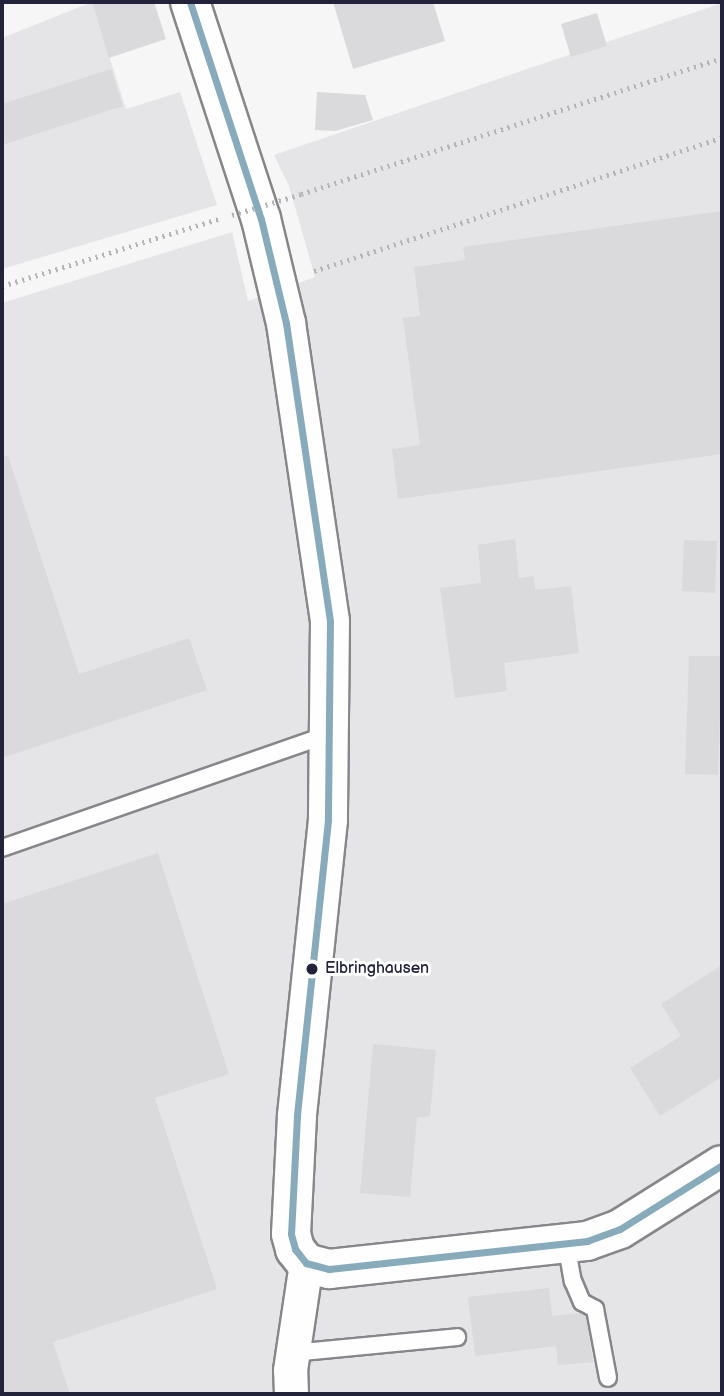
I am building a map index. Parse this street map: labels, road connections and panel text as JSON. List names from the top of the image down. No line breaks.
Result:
{"places":["Elbringhausen"]}
